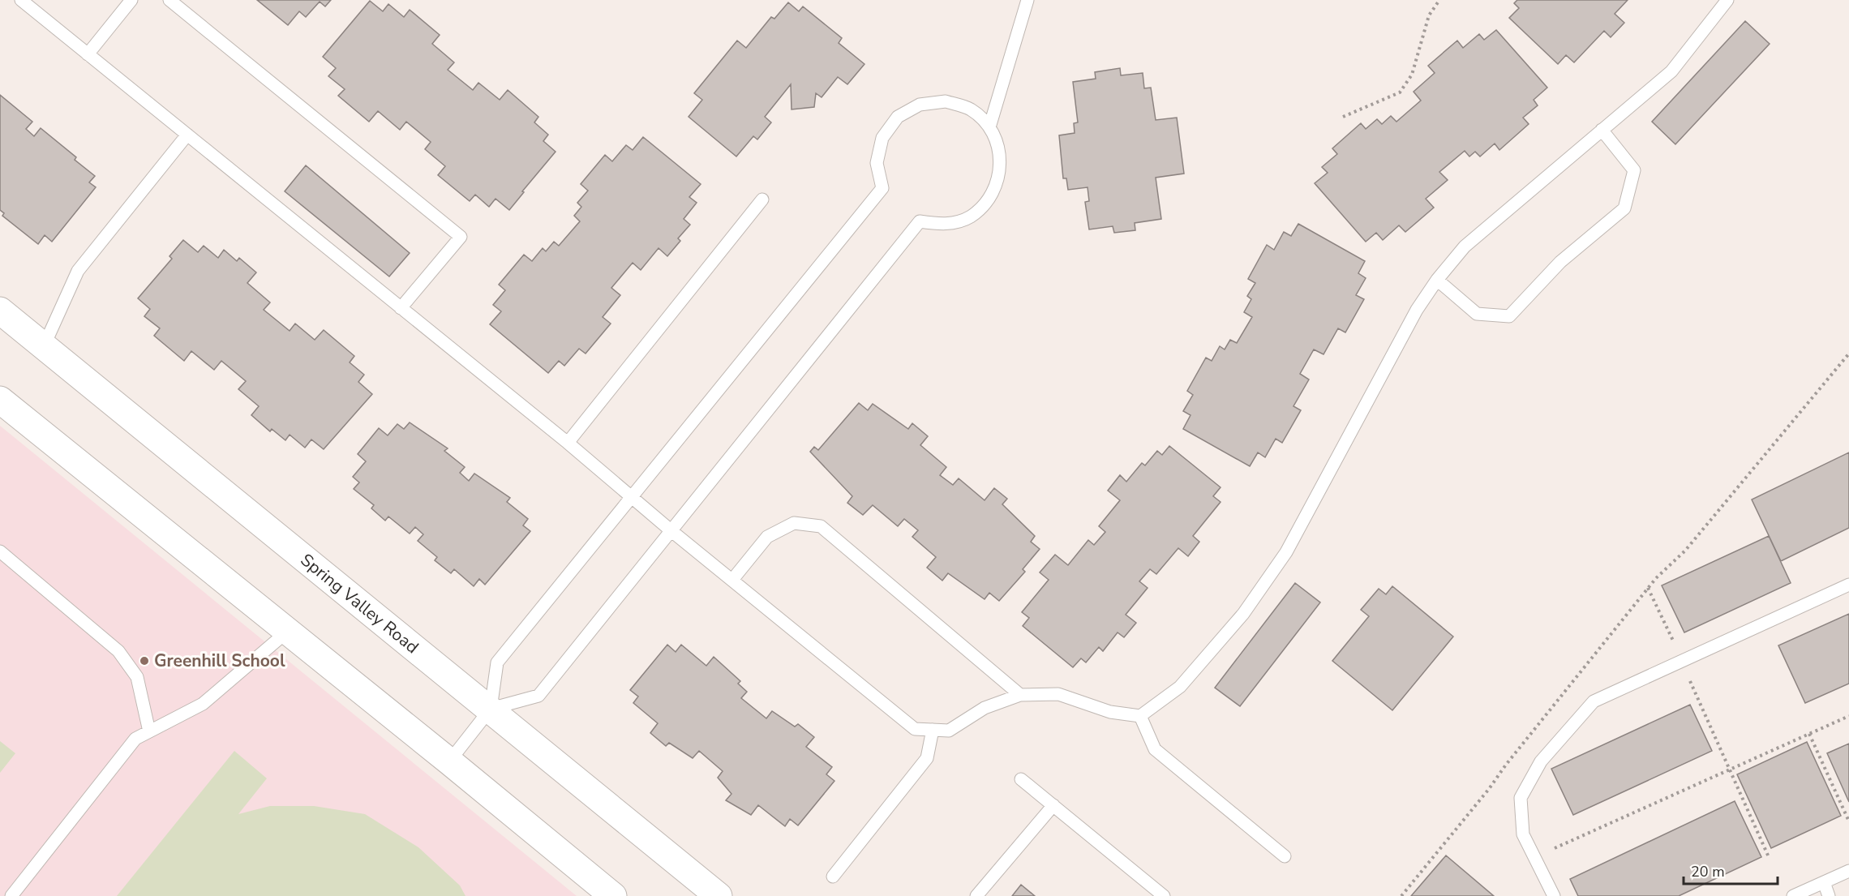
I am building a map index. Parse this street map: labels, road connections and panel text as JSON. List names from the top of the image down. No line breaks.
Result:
{"streets":{"main road":["Spring Valley Road"]},"places":["Greenhill School"],"scale_bar":"20 m"}
